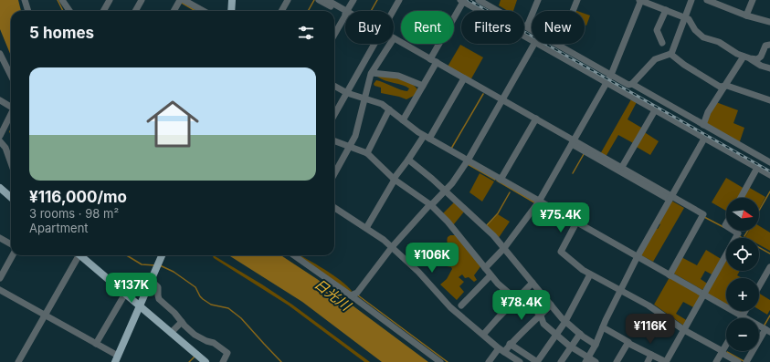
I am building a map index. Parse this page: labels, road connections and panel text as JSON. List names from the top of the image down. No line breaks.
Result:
{"water":["日光川"],"north":"right","page":{"chip":["Buy","Rent","Filters","New"],"heading":"5 homes","list":[{"name":"¥116,000/mo","note":"3 rooms · 98 m² · Apartment"}],"map_buttons":["+","−"],"price":["¥75.4K","¥106K","¥137K","¥78.4K","¥116K"]}}
